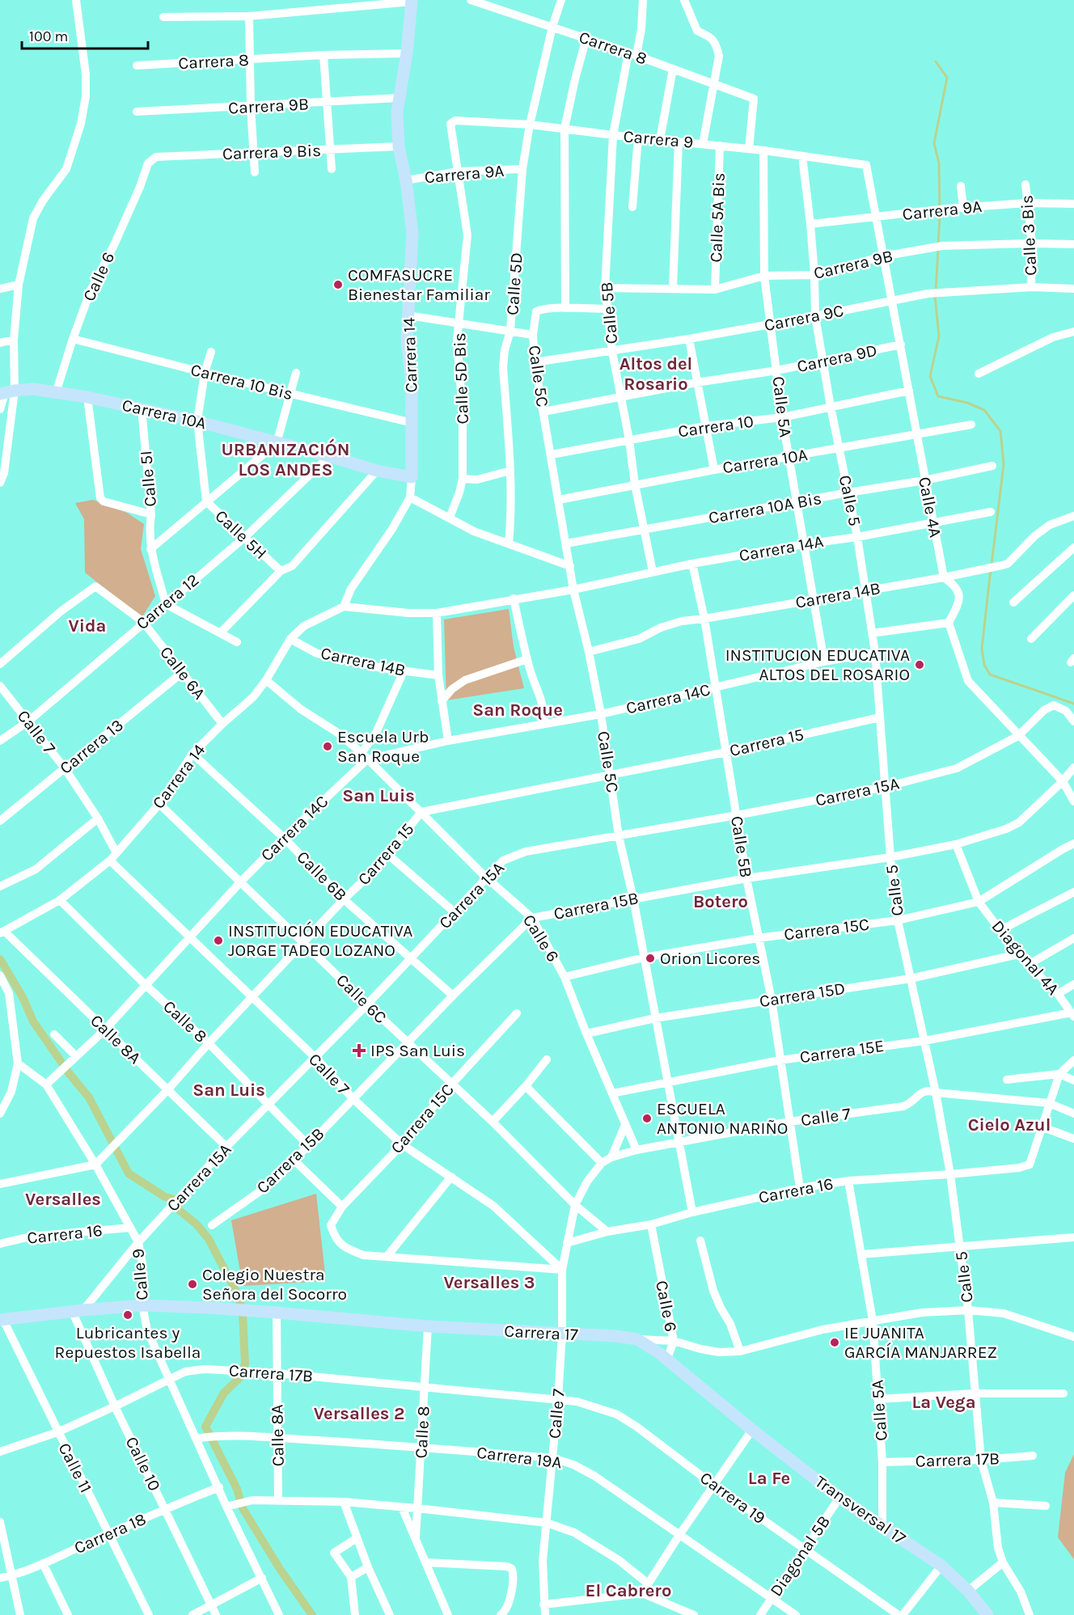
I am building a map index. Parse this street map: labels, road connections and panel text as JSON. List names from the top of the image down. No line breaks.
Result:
{"streets":{"street":["Carrera 8","Carrera 9B","Carrera 9","Carrera 9 Bis","Carrera 9A","Calle 5A Bis","Calle 3 Bis","Calle 6","Calle 5D","Calle 5B","Carrera 9C","Carrera 14","Carrera 9D","Calle 5C","Calle 5D Bis","Carrera 10 Bis","Calle 5A","Carrera 10A","Carrera 10","Calle 5I","Calle 5","Calle 4A","Carrera 10A Bis","Calle 5H","Carrera 14A","Carrera 14B","Carrera 12","Calle 6A","Carrera 14C","Calle 7","Carrera 15","Carrera 13","Carrera 15A","Calle 6B","Carrera 15B","Carrera 15C","Diagonal 4A","Carrera 15D","Calle 6C","Calle 8","Calle 8A","Carrera 15E","Carrera 16","Calle 9","Carrera 17","Carrera 17B","Carrera 19A","Calle 10","Calle 11","Carrera 19","Transversal 17","Carrera 18","Diagonal 5B"]},"crossings":[["Carrera 8","Carrera 9"],["Carrera 8","Calle 5D"],["Carrera 8","Calle 5B"],["Carrera 8","Carrera 14"],["Carrera 9B","Calle 5A Bis"],["Carrera 9B","Calle 3 Bis"],["Carrera 9B","Calle 5B"],["Carrera 9B","Carrera 14"],["Carrera 9B","Calle 5A"],["Carrera 9B","Calle 5"],["Carrera 9B","Calle 4A"],["Carrera 9","Calle 5A Bis"],["Carrera 9","Calle 5D"],["Carrera 9","Calle 5B"],["Carrera 9","Calle 5D Bis"],["Carrera 9","Calle 5A"],["Carrera 9","Calle 5"],["Carrera 9","Calle 4A"],["Carrera 9 Bis","Calle 6"],["Carrera 9 Bis","Carrera 14"],["Carrera 9A","Calle 3 Bis"],["Carrera 9A","Calle 5D"],["Carrera 9A","Carrera 14"],["Carrera 9A","Calle 5D Bis"],["Carrera 9A","Calle 5"],["Carrera 9A","Calle 4A"],["Calle 3 Bis","Carrera 9C"],["Calle 6","Carrera 14"],["Calle 6","Carrera 10 Bis"],["Calle 6","Carrera 10A"],["Calle 6","Carrera 14C"],["Calle 6","Calle 7"],["Calle 6","Carrera 15"],["Calle 6","Carrera 15A"],["Calle 6","Carrera 15B"],["Calle 6","Carrera 15C"],["Calle 6","Carrera 15D"],["Calle 6","Carrera 15E"],["Calle 6","Carrera 16"],["Calle 6","Carrera 17"],["Calle 6","Transversal 17"],["Calle 5B","Carrera 9C"],["Calle 5B","Carrera 9D"],["Calle 5B","Carrera 10A"],["Calle 5B","Carrera 10"],["Calle 5B","Carrera 10A Bis"],["Calle 5B","Carrera 14A"],["Calle 5B","Carrera 14B"],["Calle 5B","Carrera 14C"],["Calle 5B","Calle 7"],["Calle 5B","Carrera 15"],["Calle 5B","Carrera 15A"],["Calle 5B","Carrera 15B"],["Calle 5B","Carrera 15C"],["Calle 5B","Carrera 15D"],["Calle 5B","Carrera 15E"],["Calle 5B","Carrera 16"],["Carrera 9C","Calle 5C"],["Carrera 9C","Calle 5A"],["Carrera 9C","Calle 5"],["Carrera 9C","Calle 4A"],["Carrera 14","Carrera 10 Bis"],["Carrera 14","Carrera 10A"],["Carrera 14","Carrera 14B"],["Carrera 14","Calle 6A"],["Carrera 14","Calle 7"],["Carrera 14","Calle 6B"],["Carrera 14","Calle 6C"],["Carrera 14","Calle 8"],["Carrera 14","Calle 8A"],["Carrera 9D","Calle 5C"],["Carrera 9D","Calle 5A"],["Carrera 9D","Calle 5"],["Carrera 9D","Calle 4A"],["Calle 5C","Carrera 10A"],["Calle 5C","Carrera 10"],["Calle 5C","Carrera 10A Bis"],["Calle 5C","Carrera 14A"],["Calle 5C","Carrera 14B"],["Calle 5C","Carrera 14C"],["Calle 5C","Calle 7"],["Calle 5C","Carrera 15"],["Calle 5C","Carrera 15A"],["Calle 5C","Carrera 15B"],["Calle 5C","Carrera 15C"],["Calle 5C","Carrera 15D"],["Calle 5C","Carrera 15E"],["Calle 5C","Carrera 16"],["Carrera 10 Bis","Calle 5H"],["Calle 5A","Carrera 10A"],["Calle 5A","Carrera 10"],["Calle 5A","Carrera 10A Bis"],["Calle 5A","Carrera 14A"],["Calle 5A","Carrera 14B"],["Calle 5A","Carrera 14C"],["Calle 5A","Carrera 16"],["Calle 5A","Carrera 17"],["Calle 5A","Carrera 17B"],["Calle 5A","Transversal 17"],["Carrera 10A","Calle 5I"],["Carrera 10A","Calle 5"],["Carrera 10A","Calle 4A"],["Carrera 10A","Calle 5H"],["Carrera 10A","Carrera 12"],["Carrera 10","Calle 5"],["Carrera 10","Calle 4A"],["Calle 5","Carrera 10A Bis"],["Calle 5","Carrera 14A"],["Calle 5","Carrera 14B"],["Calle 5","Carrera 14C"],["Calle 5","Calle 7"],["Calle 5","Carrera 15"],["Calle 5","Carrera 15A"],["Calle 5","Carrera 15B"],["Calle 5","Carrera 15C"],["Calle 5","Carrera 15D"],["Calle 5","Carrera 15E"],["Calle 5","Carrera 16"],["Calle 5","Carrera 17"],["Calle 5","Carrera 17B"],["Calle 4A","Carrera 10A Bis"],["Calle 4A","Carrera 14A"],["Calle 4A","Carrera 14B"],["Calle 5H","Carrera 12"],["Carrera 12","Calle 6A"],["Carrera 12","Calle 7"],["Calle 6A","Carrera 13"],["Carrera 14C","Calle 7"],["Carrera 14C","Calle 6B"],["Carrera 14C","Calle 6C"],["Carrera 14C","Calle 8"],["Carrera 14C","Calle 8A"],["Carrera 14C","Calle 9"],["Calle 7","Carrera 15"],["Calle 7","Carrera 13"],["Calle 7","Carrera 15A"],["Calle 7","Carrera 15B"],["Calle 7","Carrera 15C"],["Calle 7","Calle 6C"],["Calle 7","Carrera 16"],["Calle 7","Carrera 17"],["Calle 7","Carrera 17B"],["Calle 7","Carrera 19A"],["Calle 7","Carrera 19"],["Carrera 15","Calle 6B"],["Carrera 15","Calle 6C"],["Carrera 15","Calle 8"],["Carrera 15","Calle 8A"],["Carrera 15","Calle 9"],["Carrera 15A","Calle 6B"],["Carrera 15A","Calle 6C"],["Carrera 15A","Calle 8"],["Carrera 15A","Calle 8A"],["Carrera 15A","Calle 9"],["Carrera 15A","Carrera 17"],["Carrera 15A","Calle 10"],["Calle 6B","Carrera 15B"],["Carrera 15B","Diagonal 4A"],["Carrera 15B","Calle 6C"],["Carrera 15B","Calle 8"],["Carrera 15C","Diagonal 4A"],["Carrera 15C","Calle 6C"],["Diagonal 4A","Carrera 15D"],["Diagonal 4A","Carrera 15E"],["Calle 6C","Carrera 16"],["Calle 8","Carrera 17"],["Calle 8","Carrera 17B"],["Calle 8","Carrera 19A"],["Calle 8A","Carrera 17"],["Calle 8A","Carrera 17B"],["Calle 8A","Carrera 19A"],["Carrera 16","Calle 9"],["Calle 9","Carrera 17"],["Calle 9","Carrera 17B"],["Calle 9","Carrera 19A"],["Calle 9","Carrera 18"],["Carrera 17","Calle 10"],["Carrera 17","Calle 11"],["Carrera 17","Transversal 17"],["Carrera 17B","Calle 10"],["Carrera 17B","Calle 11"],["Carrera 17B","Carrera 19"],["Carrera 19A","Diagonal 5B"],["Calle 10","Carrera 18"],["Calle 11","Carrera 18"],["Carrera 19","Diagonal 5B"],["Transversal 17","Diagonal 5B"]],"districts":["Altos del Rosario","URBANIZACIÓN LOS ANDES","Vida","San Roque","San Luis","Botero","San Luis","Cielo Azul","Versalles","Versalles 3","La Vega","Versalles 2","La Fe","El Cabrero"],"places":{"other":["COMFASUCRE Bienestar Familiar","INSTITUCION EDUCATIVA ALTOS DEL ROSARIO","Escuela Urb San Roque","INSTITUCIÓN EDUCATIVA JORGE TADEO LOZANO","Orion Licores","ESCUELA ANTONIO NARIÑO","Colegio Nuestra Señora del Socorro","Lubricantes y Repuestos Isabella","IE JUANITA GARCÍA MANJARREZ"],"health":["IPS San Luis"]},"scale_bar":"100 m"}
